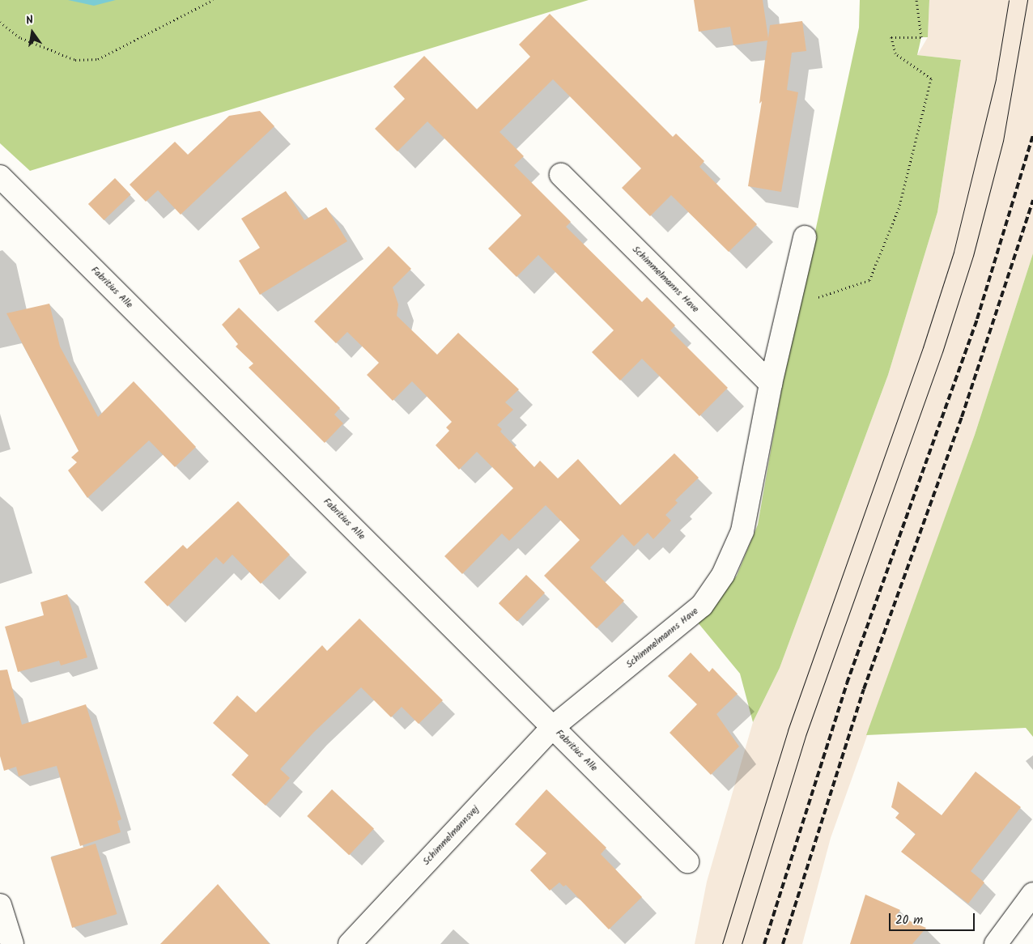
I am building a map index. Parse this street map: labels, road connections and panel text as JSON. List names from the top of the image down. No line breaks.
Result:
{"streets":{"street":["Schimmelmanns Have","Fabritius Alle","Schimmelmannsvej"]},"crossings":[["Schimmelmanns Have","Fabritius Alle"],["Schimmelmanns Have","Schimmelmannsvej"],["Fabritius Alle","Schimmelmannsvej"]],"scale_bar":"20 m","north":"top"}
